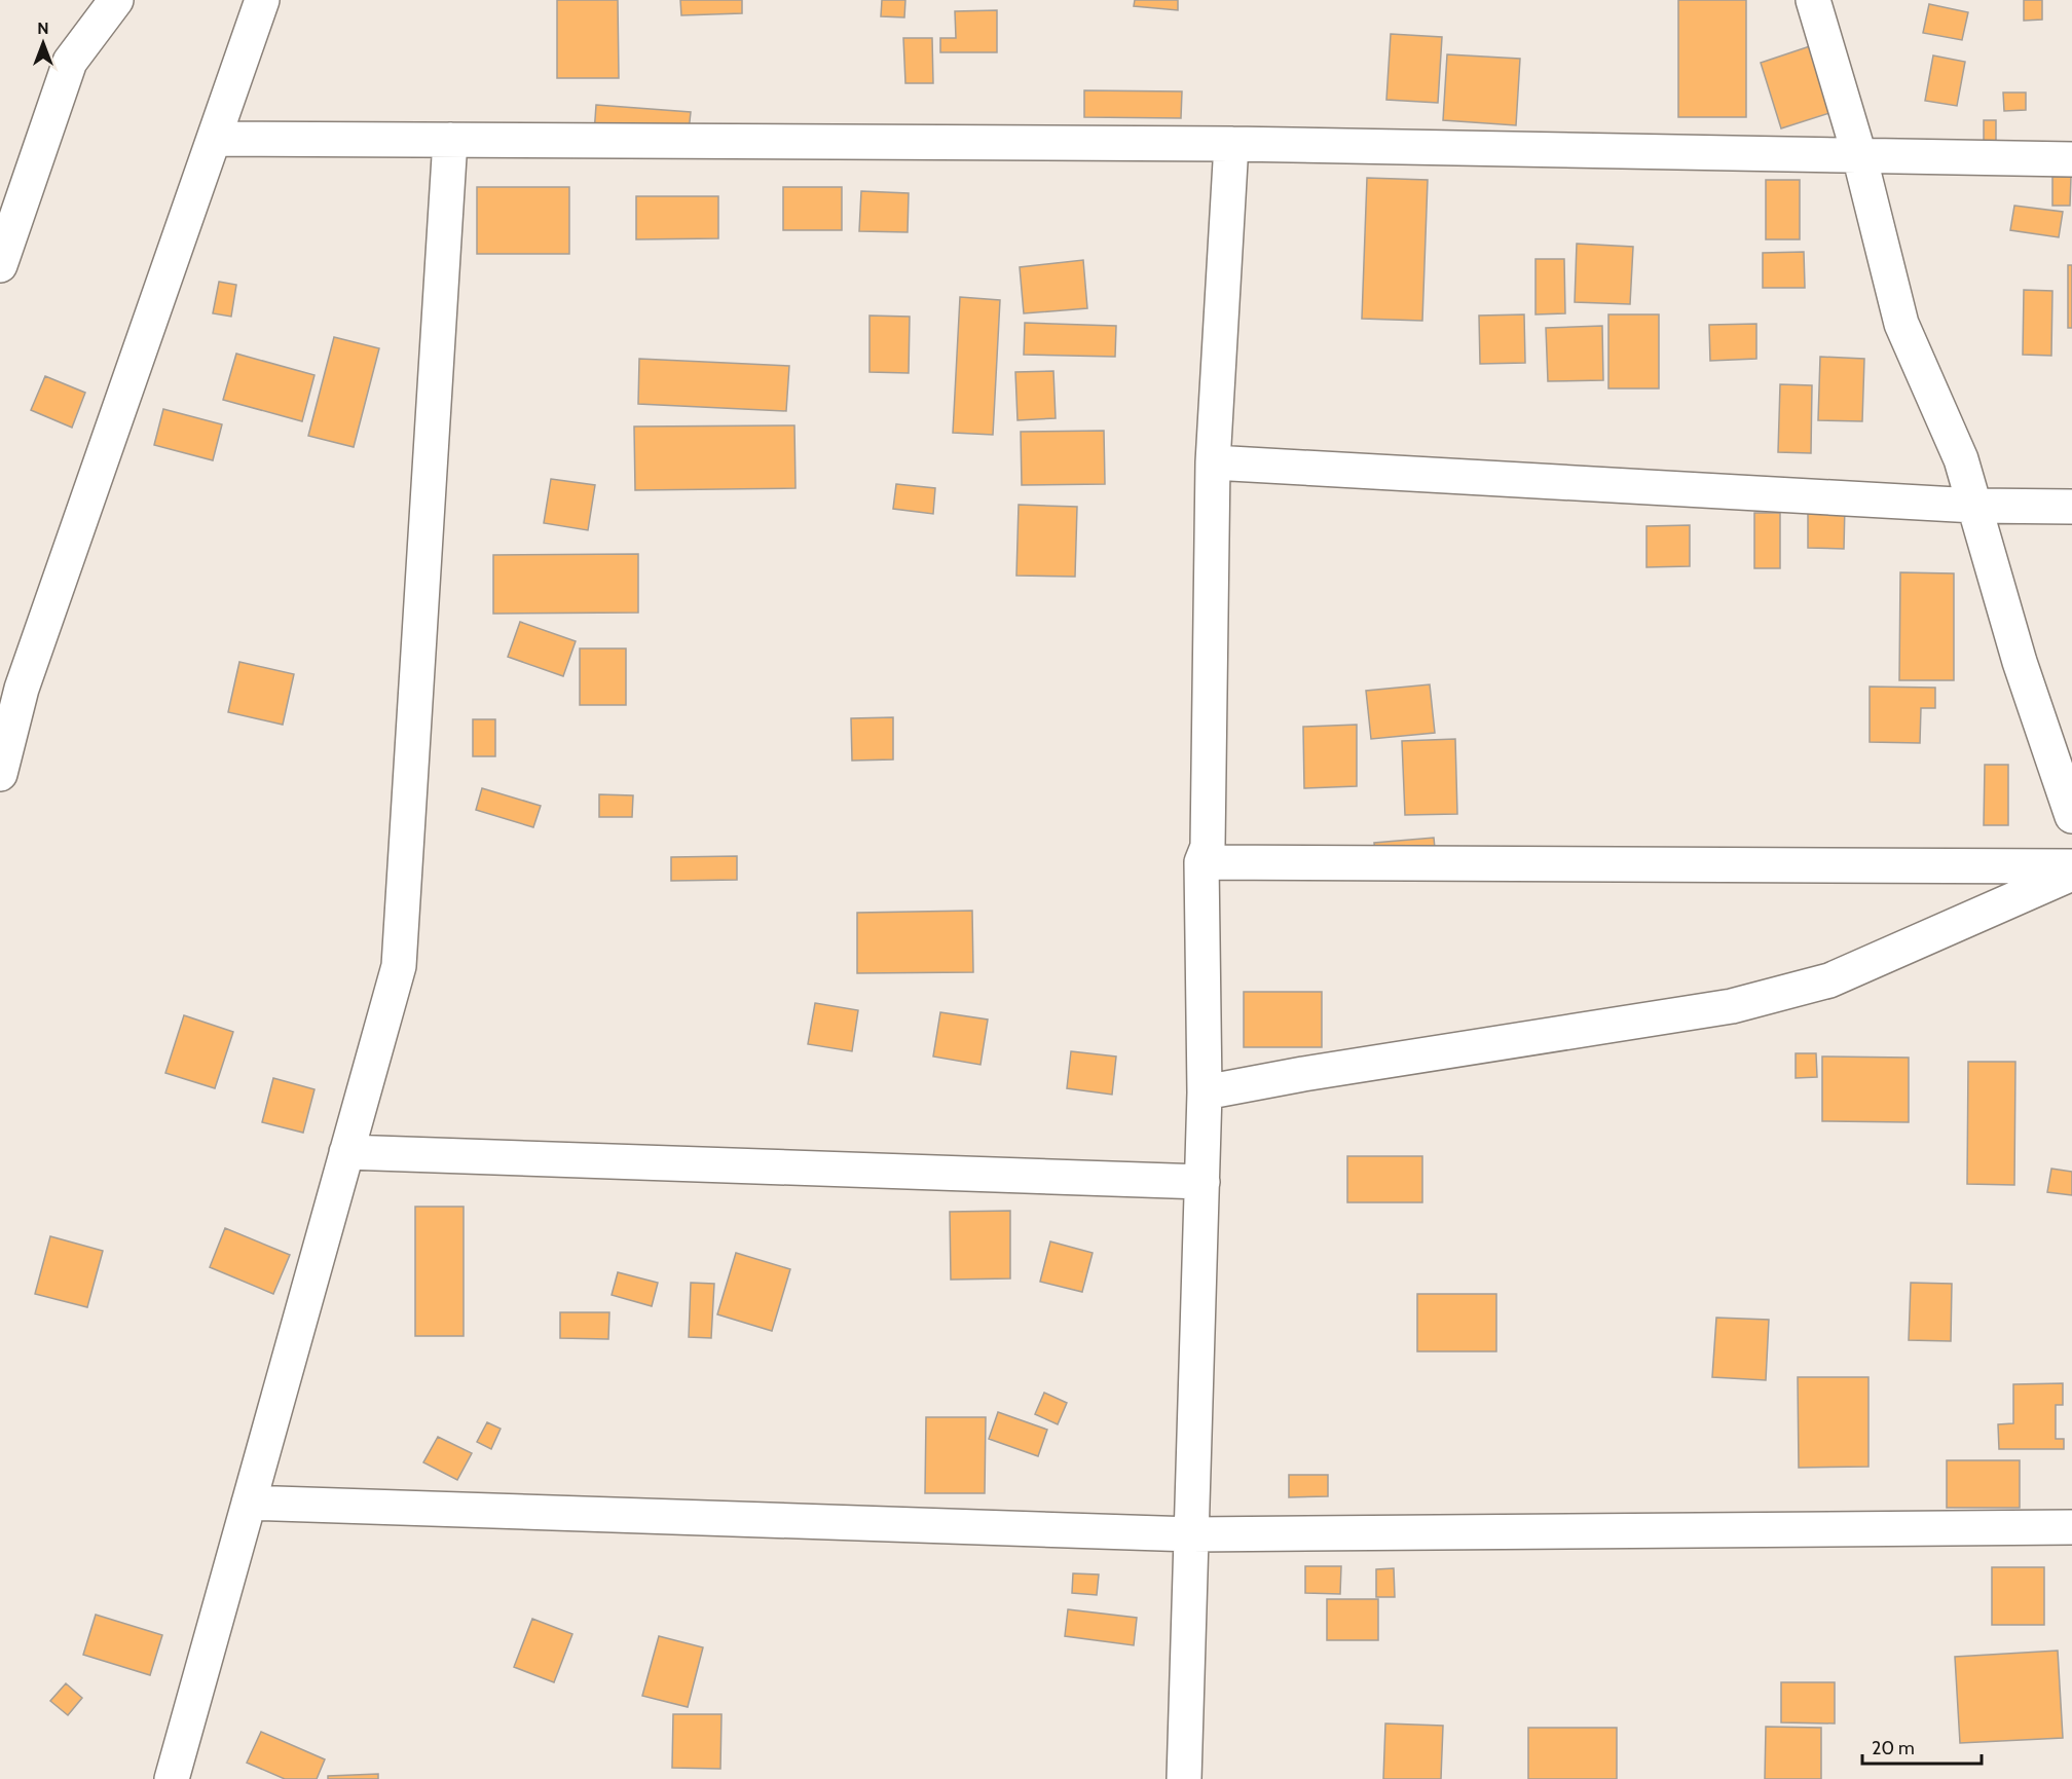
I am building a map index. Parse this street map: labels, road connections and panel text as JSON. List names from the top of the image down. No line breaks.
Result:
{"scale_bar":"20 m","north":"top"}
